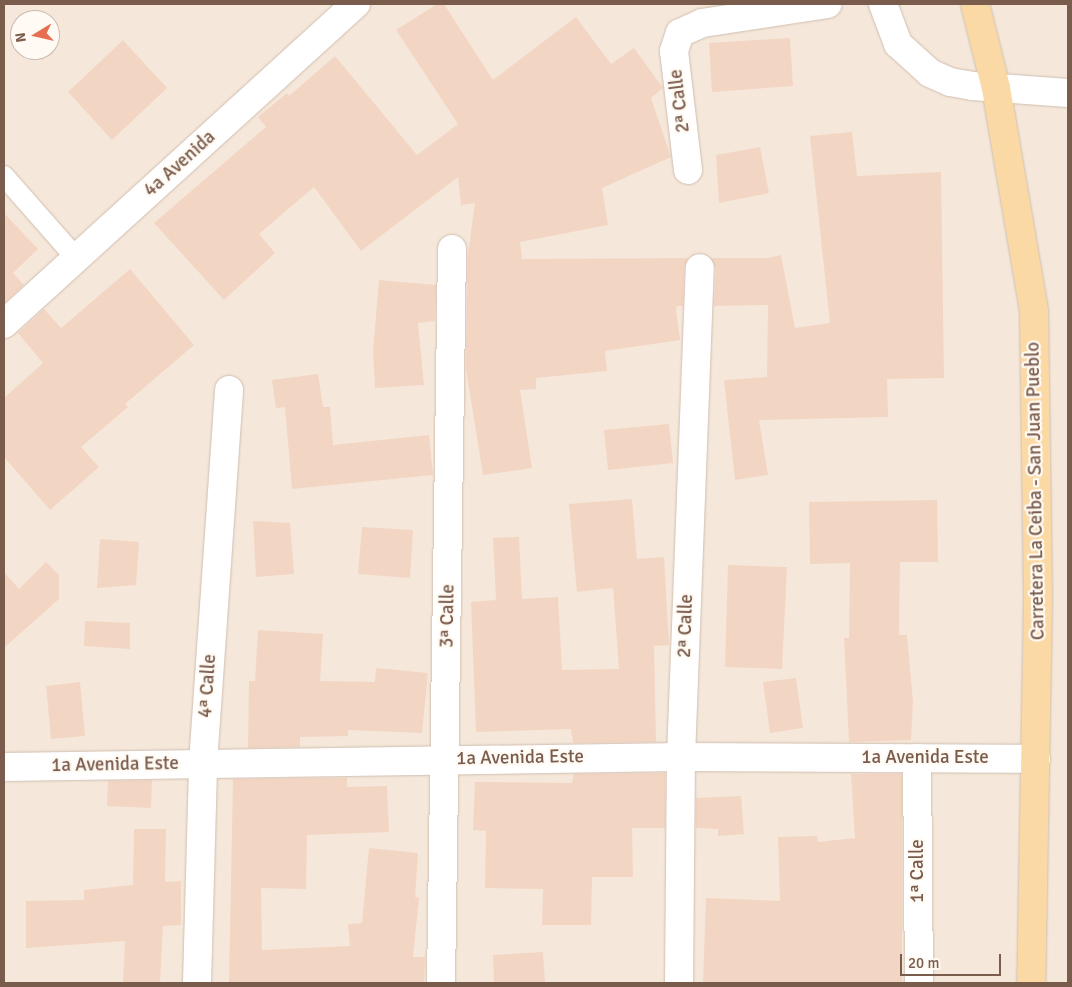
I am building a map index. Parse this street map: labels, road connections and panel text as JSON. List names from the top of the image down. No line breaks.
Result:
{"streets":{"main road":["Carretera La Ceiba - San Juan Pueblo"],"street":["2ª Calle","4a Avenida","3ª Calle","4ª Calle","1a Avenida Este","1ª Calle"]},"crossings":[["2ª Calle","1a Avenida Este"],["Carretera La Ceiba - San Juan Pueblo","1a Avenida Este"],["3ª Calle","1a Avenida Este"],["4ª Calle","1a Avenida Este"],["1a Avenida Este","1ª Calle"]],"scale_bar":"20 m","north":"left"}
